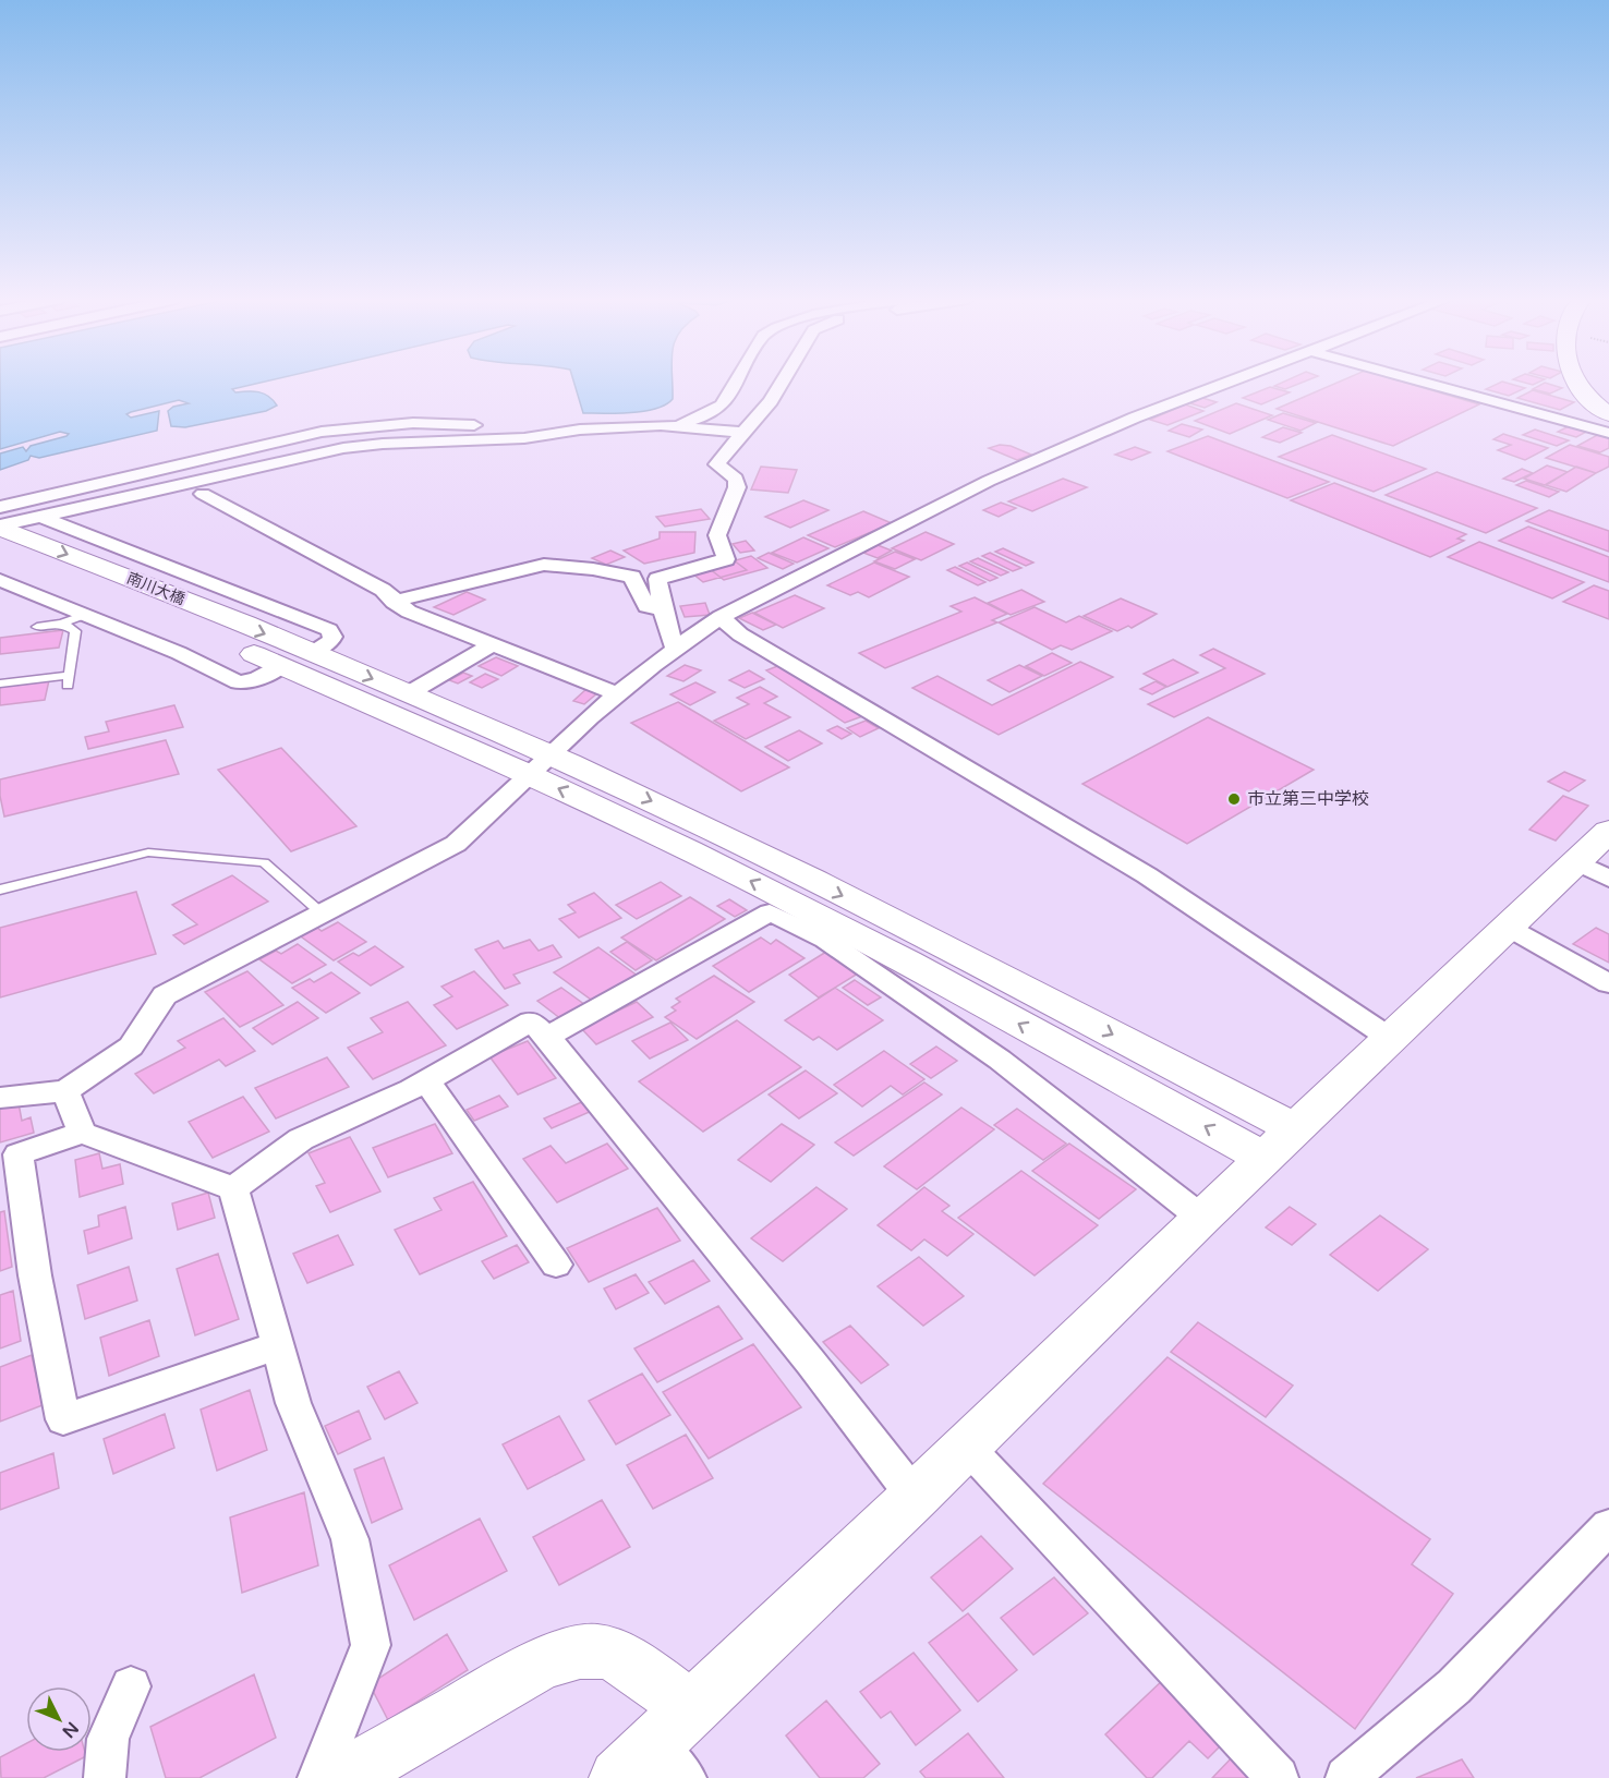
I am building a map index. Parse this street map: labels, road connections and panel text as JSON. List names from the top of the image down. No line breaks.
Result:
{"places":["市立第三中学校"],"north":"bottom right"}
